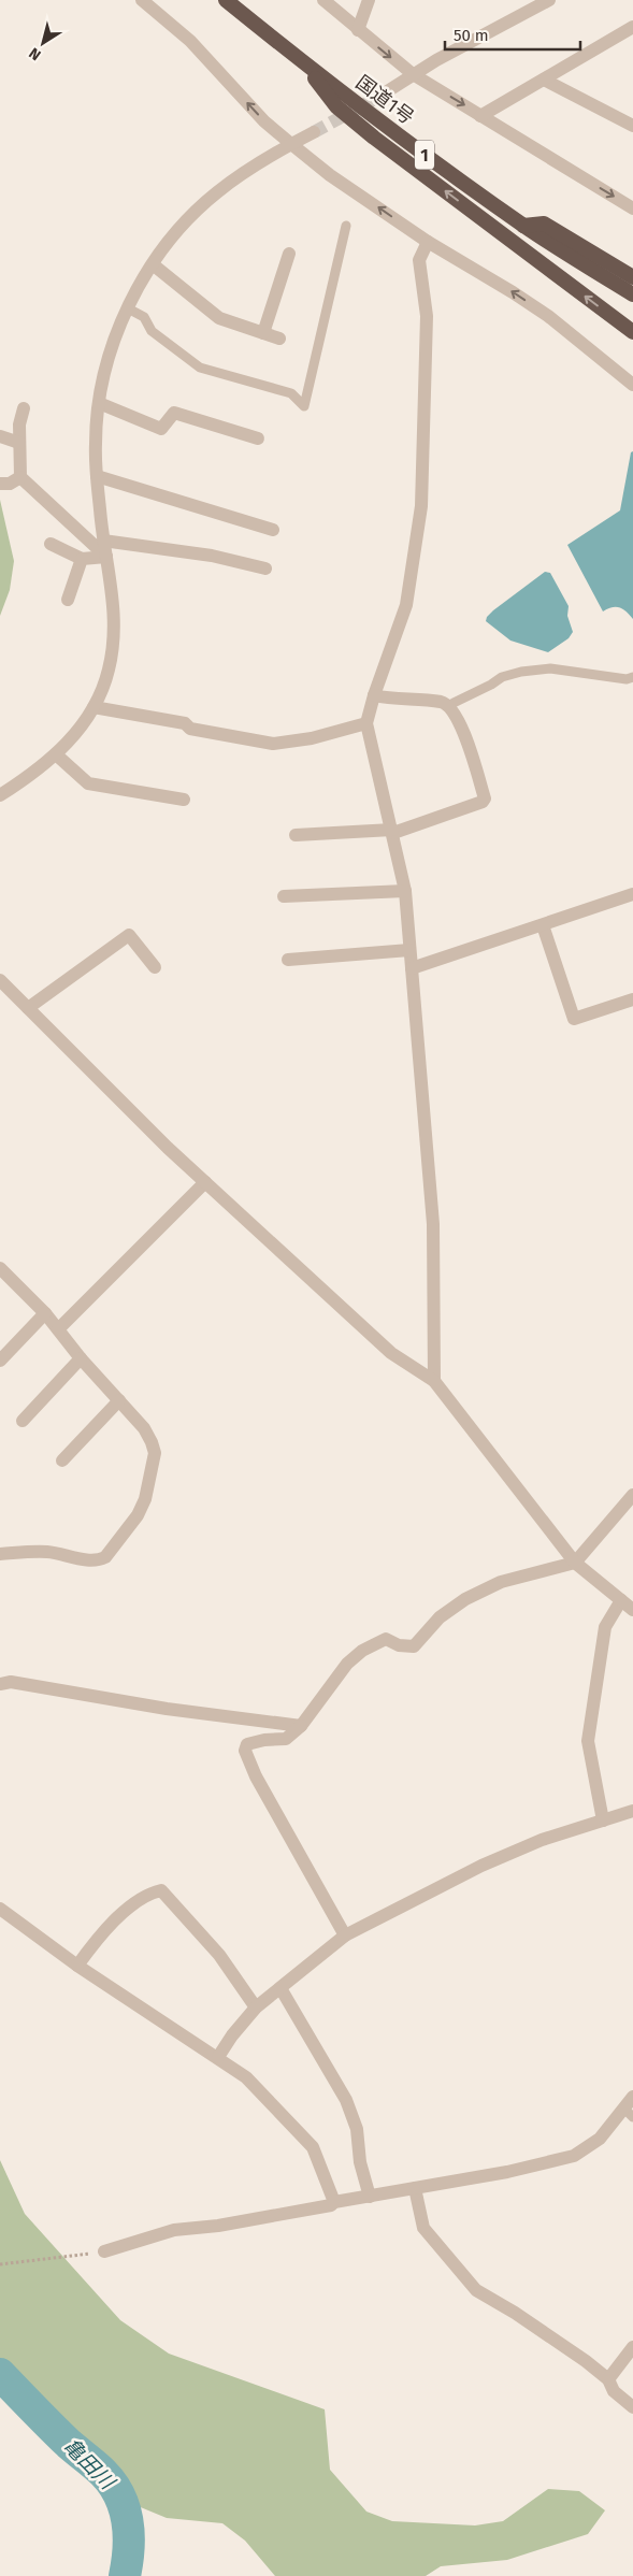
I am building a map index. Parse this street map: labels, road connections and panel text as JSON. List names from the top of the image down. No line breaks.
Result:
{"streets":{"highway":["国道1号","1"]},"crossings":[["国道1号","1"]],"water":["亀田川"],"scale_bar":"50 m","north":"bottom left"}
